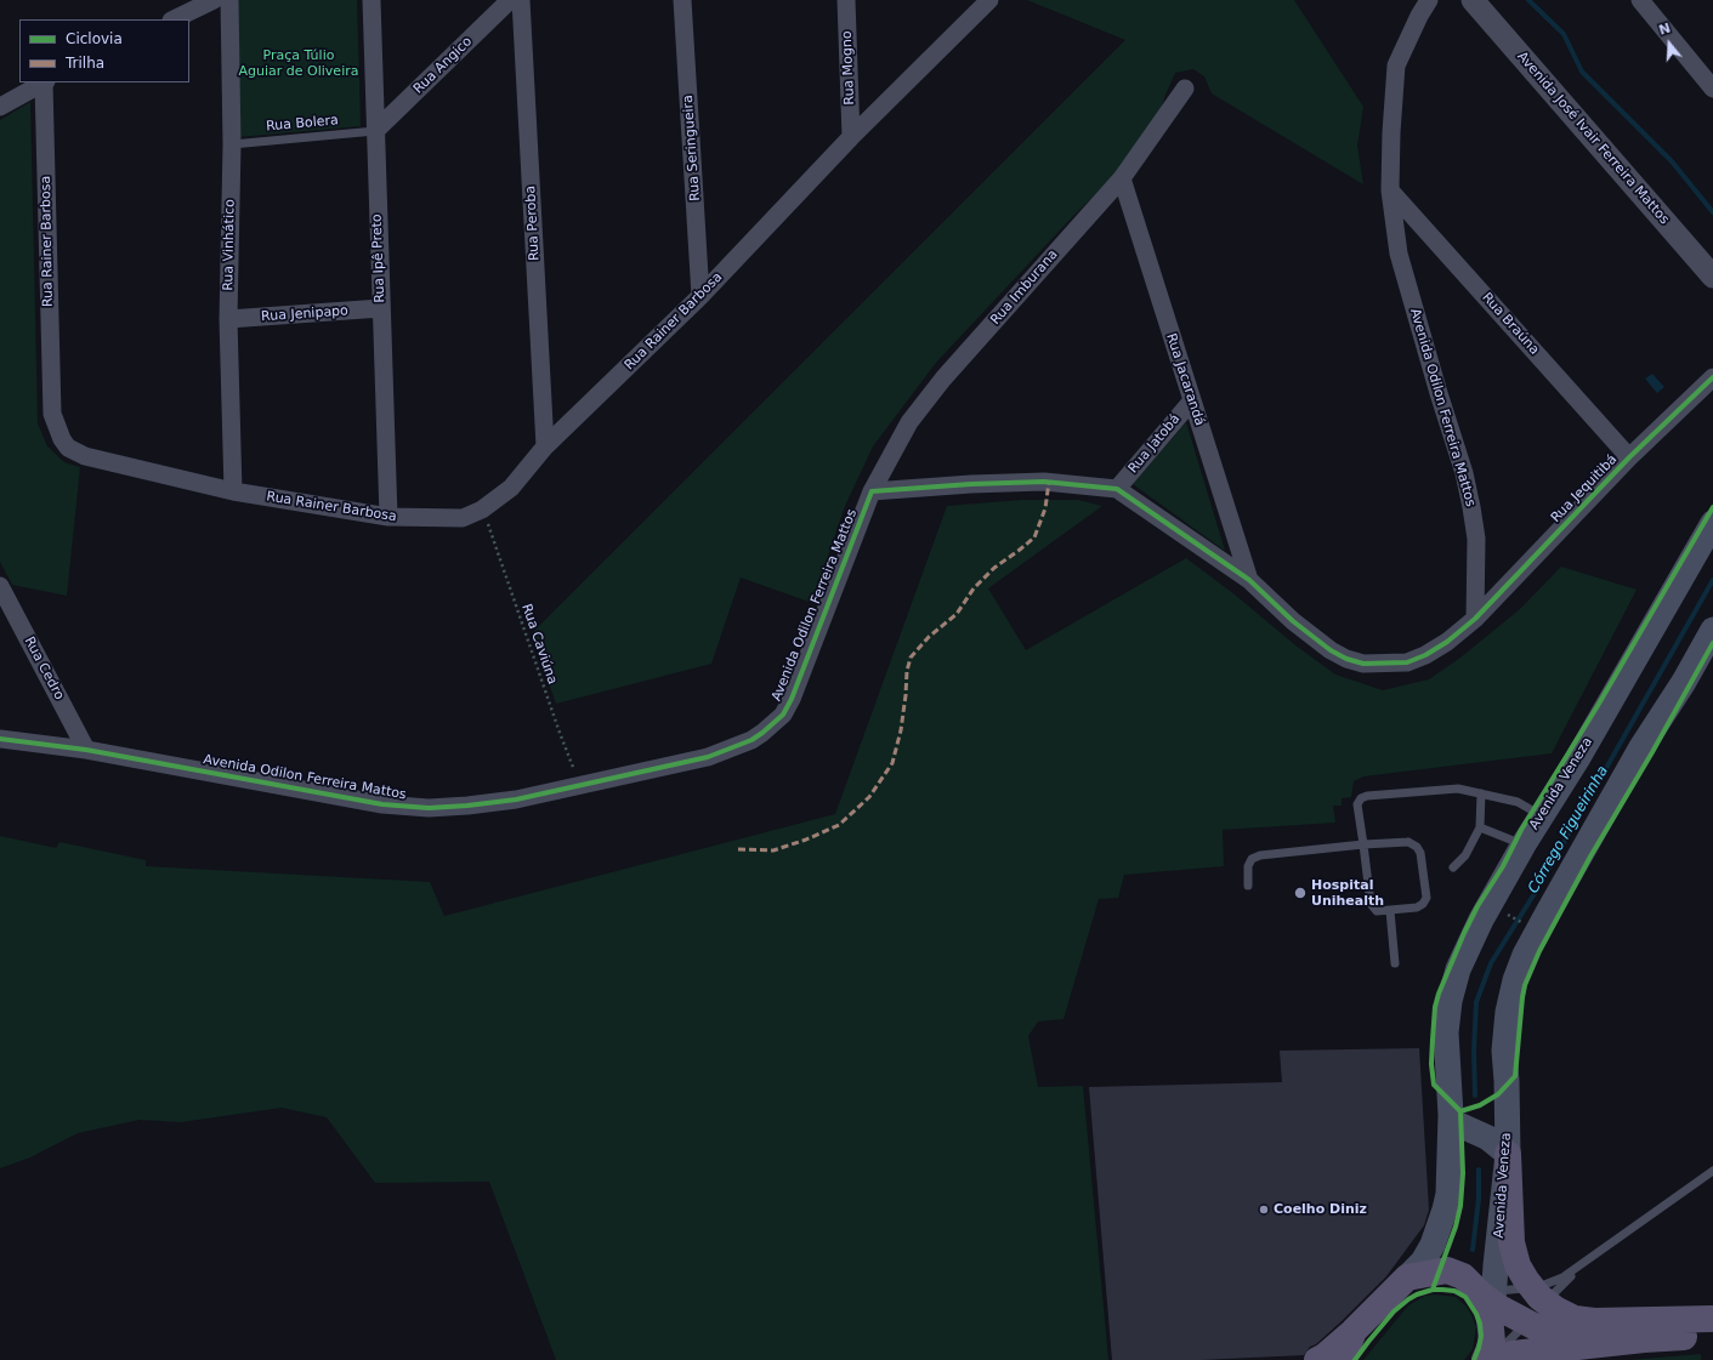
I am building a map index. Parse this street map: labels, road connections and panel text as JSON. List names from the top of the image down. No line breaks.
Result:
{"streets":{"main road":["Avenida Veneza"],"street":["Rua Angico","Rua Mogno","Avenida José Ivair Ferreira Mattos","Rua Seringueira","Rua Peroba","Rua Rainer Barbosa","Rua Vinhático","Rua Ipê Preto","Rua Imburana","Rua Jenipapo","Rua Braúna","Rua Jacarandá","Avenida Odilon Ferreira Mattos","Rua Jatobá","Rua Jequitibá","Rua Cedro"],"lane":["Rua Bolera"],"path":["Rua Caviúna"]},"crossings":[["Rua Angico","Rua Bolera"],["Rua Angico","Rua Ipê Preto"],["Rua Mogno","Rua Rainer Barbosa"],["Rua Bolera","Rua Vinhático"],["Rua Bolera","Rua Ipê Preto"],["Rua Seringueira","Rua Rainer Barbosa"],["Rua Peroba","Rua Rainer Barbosa"],["Rua Rainer Barbosa","Rua Vinhático"],["Rua Rainer Barbosa","Rua Ipê Preto"],["Rua Rainer Barbosa","Rua Caviúna"],["Rua Vinhático","Rua Jenipapo"],["Rua Ipê Preto","Rua Jenipapo"],["Rua Imburana","Rua Jacarandá"],["Rua Imburana","Avenida Odilon Ferreira Mattos"],["Rua Braúna","Avenida Odilon Ferreira Mattos"],["Rua Braúna","Rua Jequitibá"],["Rua Jacarandá","Rua Jatobá"],["Avenida Odilon Ferreira Mattos","Rua Jequitibá"],["Avenida Odilon Ferreira Mattos","Rua Caviúna"],["Avenida Odilon Ferreira Mattos","Rua Cedro"]],"water":["Córrego Figueirinha"],"parks":["Praça Túlio Aguiar de Oliveira"],"places":["Hospital Unihealth","Coelho Diniz"],"legend":["Ciclovia","Trilha"],"north":"top"}
